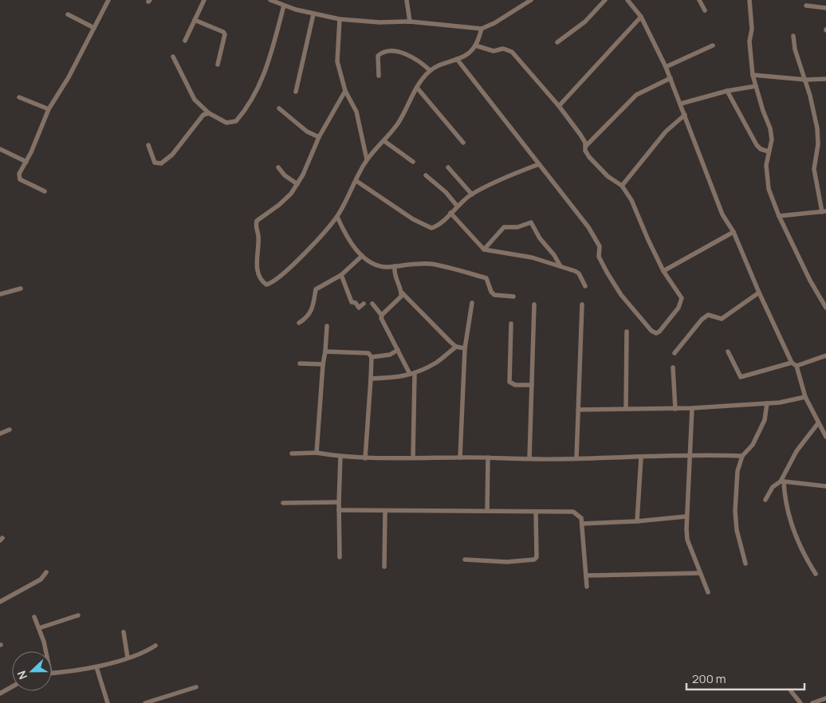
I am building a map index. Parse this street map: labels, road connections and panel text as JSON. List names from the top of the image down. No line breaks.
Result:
{"scale_bar":"200 m","north":"left"}
